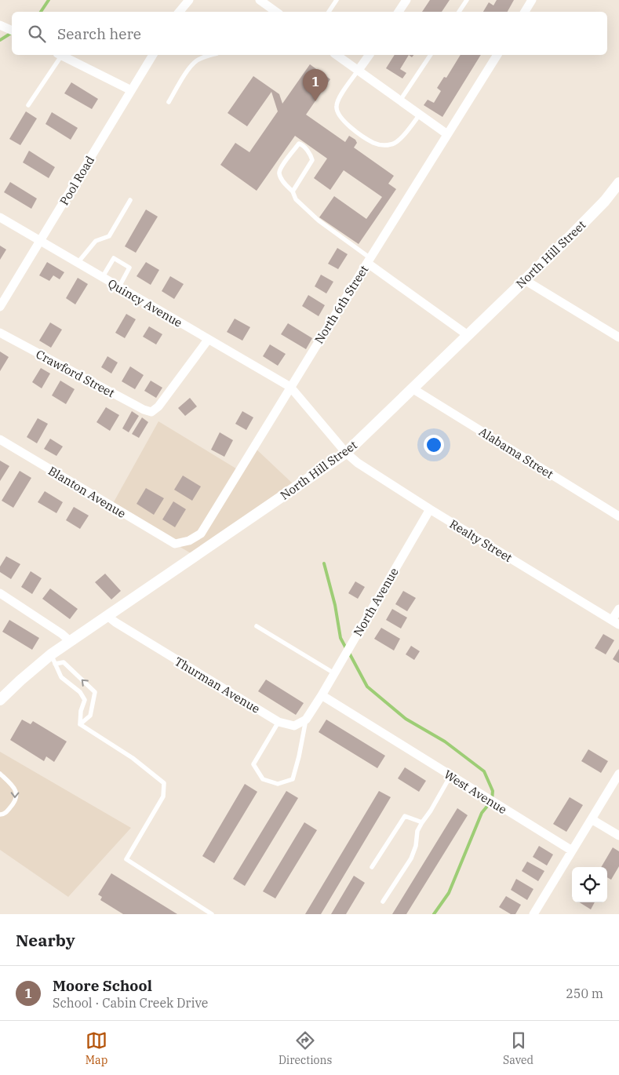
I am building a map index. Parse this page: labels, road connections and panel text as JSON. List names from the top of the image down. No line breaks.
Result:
{"streets":{"street":["Pool Road","North Hill Street","Quincy Avenue","North 6th Street","Crawford Street","Alabama Street","Blanton Avenue","Realty Street","North Avenue","Thurman Avenue","West Avenue"]},"crossings":[["Pool Road","Quincy Avenue"],["North Hill Street","Quincy Avenue"],["North Hill Street","Alabama Street"],["North Hill Street","Realty Street"],["North Hill Street","Thurman Avenue"],["Quincy Avenue","North 6th Street"],["Quincy Avenue","Crawford Street"],["Quincy Avenue","Realty Street"],["North 6th Street","Blanton Avenue"],["Realty Street","North Avenue"],["North Avenue","West Avenue"]],"page":{"search":"Search here","pins":"1","heading":"Nearby","list":[{"mark":"1","name":"Moore School","note":"School · Cabin Creek Drive","value":"250 m"}],"nav":["Map","Directions","Saved"]}}
